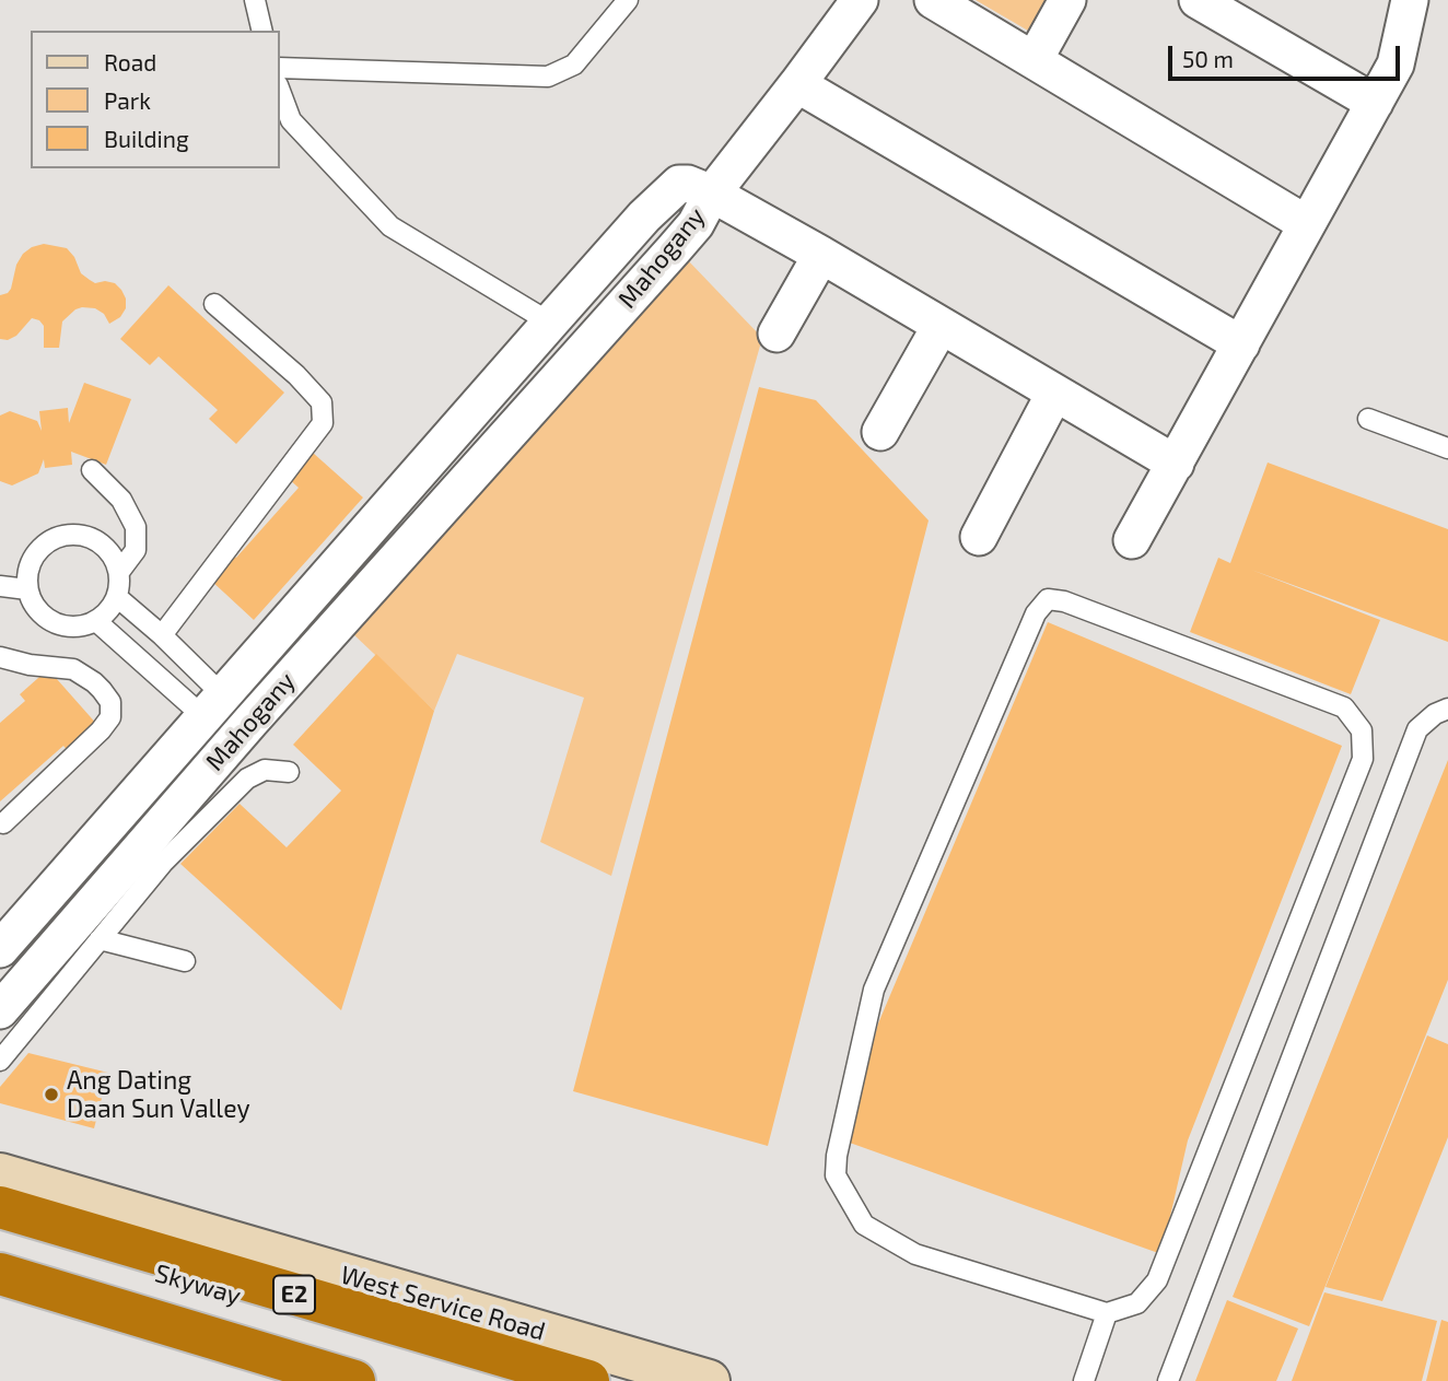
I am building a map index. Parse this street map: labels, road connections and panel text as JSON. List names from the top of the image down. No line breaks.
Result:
{"streets":{"highway":["Skyway","E2"],"main road":["West Service Road"],"street":["Mahogany"]},"places":["Ang Dating Daan Sun Valley"],"legend":["Road","Park","Building"],"scale_bar":"50 m"}
